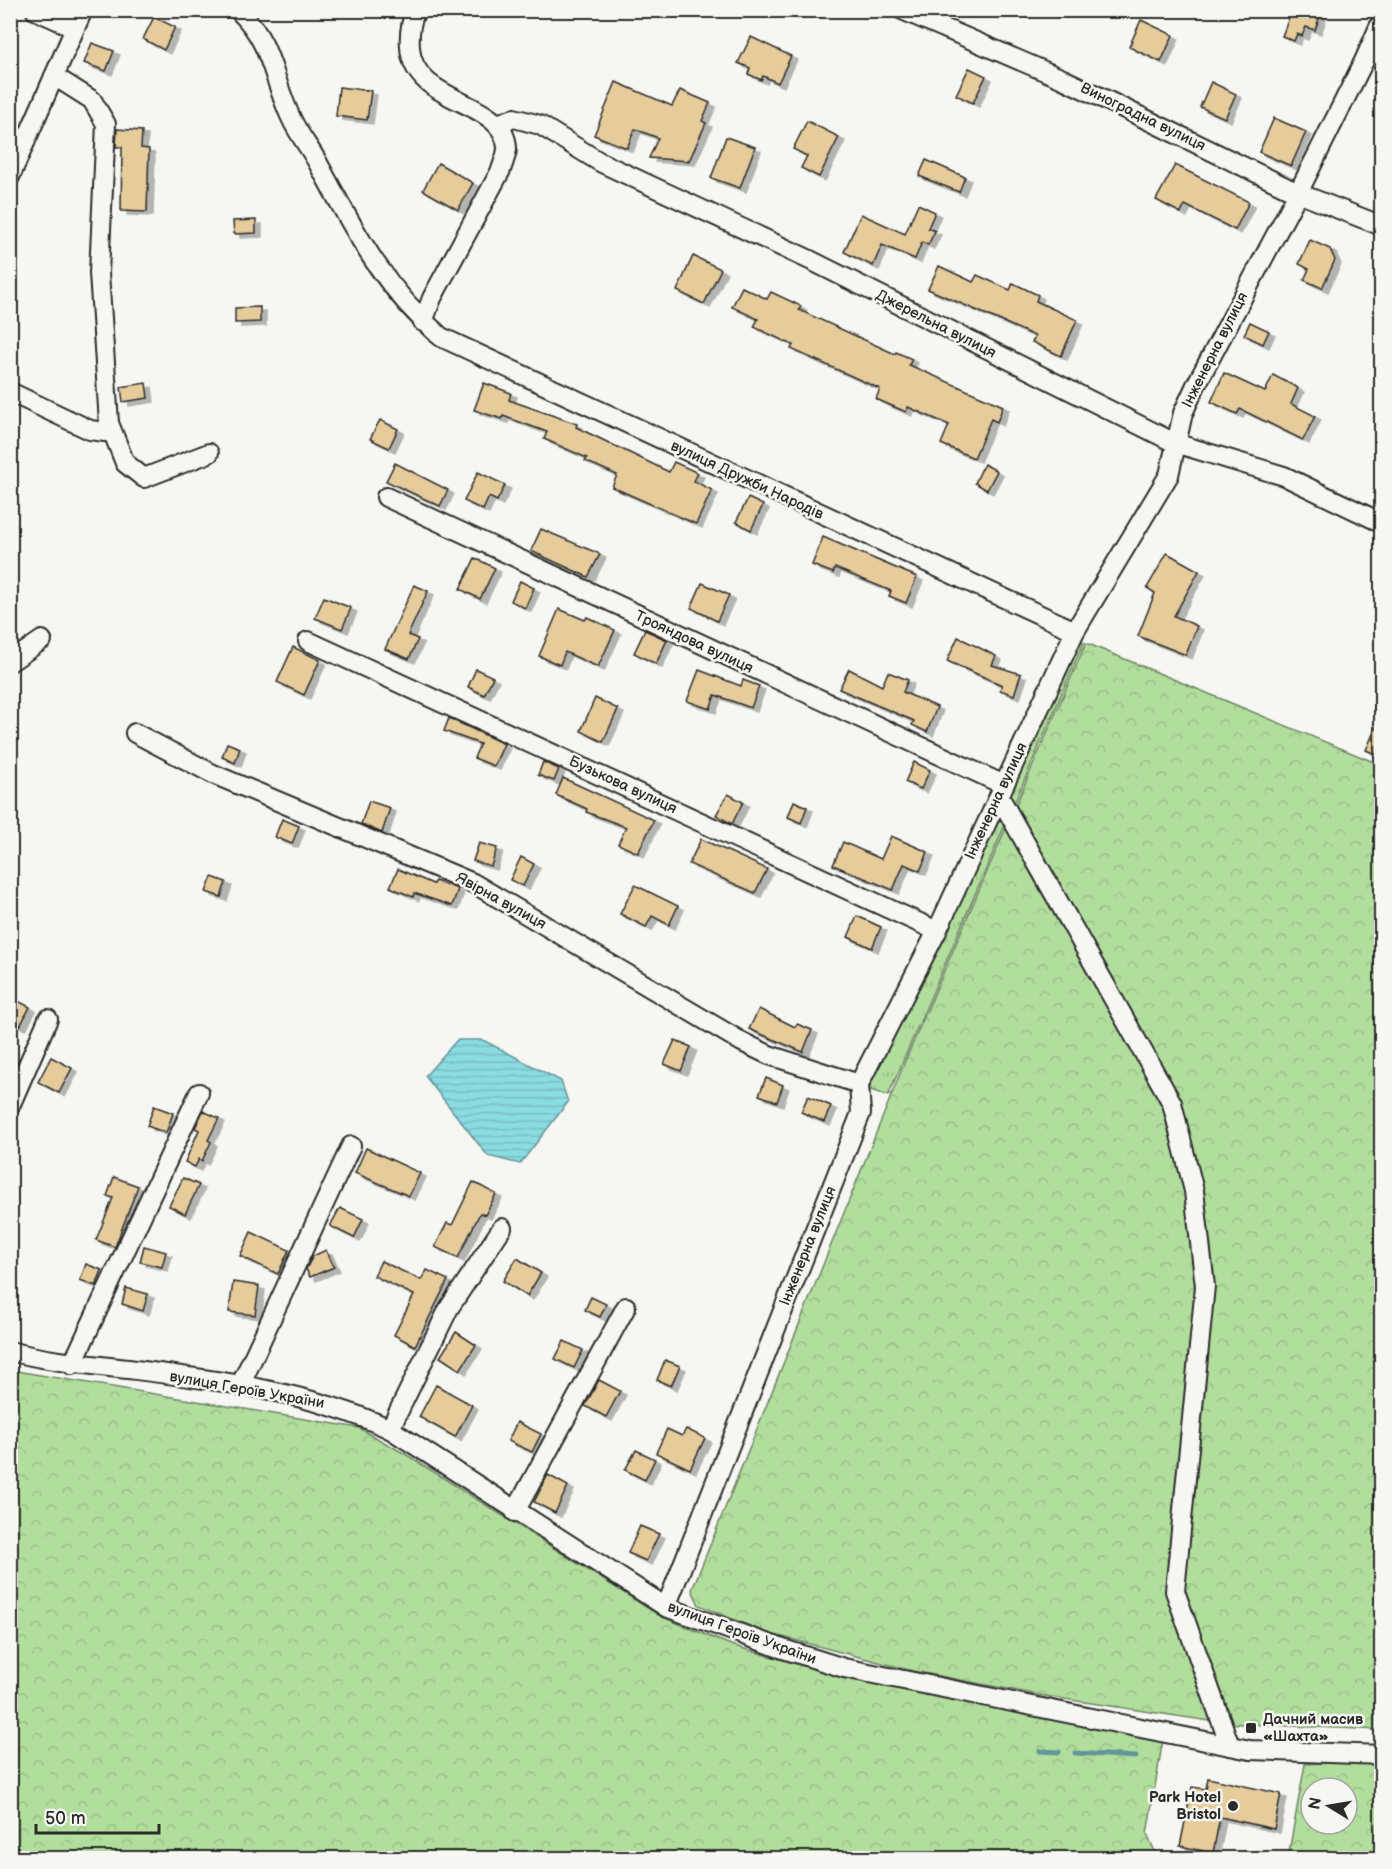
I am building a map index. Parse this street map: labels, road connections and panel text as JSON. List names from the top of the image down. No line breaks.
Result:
{"streets":{"street":["Виноградна вулиця","Джерельна вулиця","Інженерна вулиця","вулиця Дружби Народів","Трояндова вулиця","Бузькова вулиця","Явірна вулиця","вулиця Героїв України"]},"crossings":[["Виноградна вулиця","Інженерна вулиця"],["Джерельна вулиця","Інженерна вулиця"],["Інженерна вулиця","вулиця Дружби Народів"],["Інженерна вулиця","Трояндова вулиця"],["Інженерна вулиця","Бузькова вулиця"],["Інженерна вулиця","Явірна вулиця"],["Інженерна вулиця","вулиця Героїв України"]],"places":{"transit":["Дачний масив «Шахта»"],"other":["Park Hotel Bristol"]},"scale_bar":"50 m","north":"left"}
